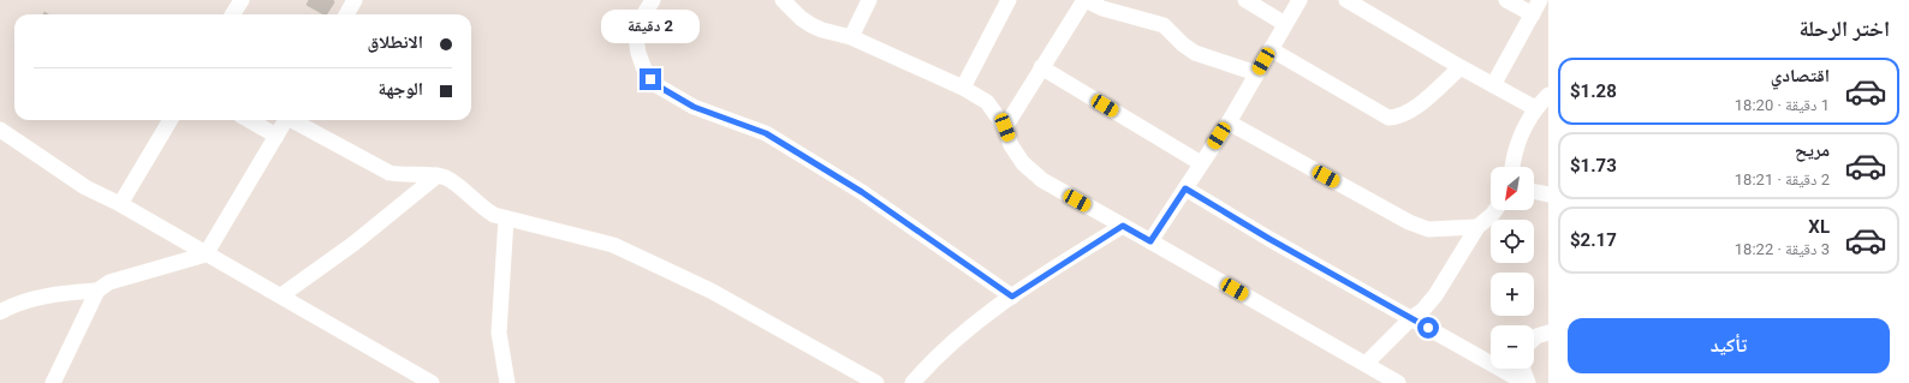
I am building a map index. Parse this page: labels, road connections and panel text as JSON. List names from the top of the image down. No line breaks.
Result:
{"north":"bottom left","page":{"heading":"اختر الرحلة","bubble":"2 دقيقة","banner":["الانطلاق","الوجهة"],"list":[{"name":"اقتصادي","note":"1 دقيقة · 18:20","value":"$1.28"},{"name":"مريح","note":"2 دقيقة · 18:21","value":"$1.73"},{"name":"XL","note":"3 دقيقة · 18:22","value":"$2.17"}],"map_buttons":["+","−"],"buttons":"تأكيد"}}
